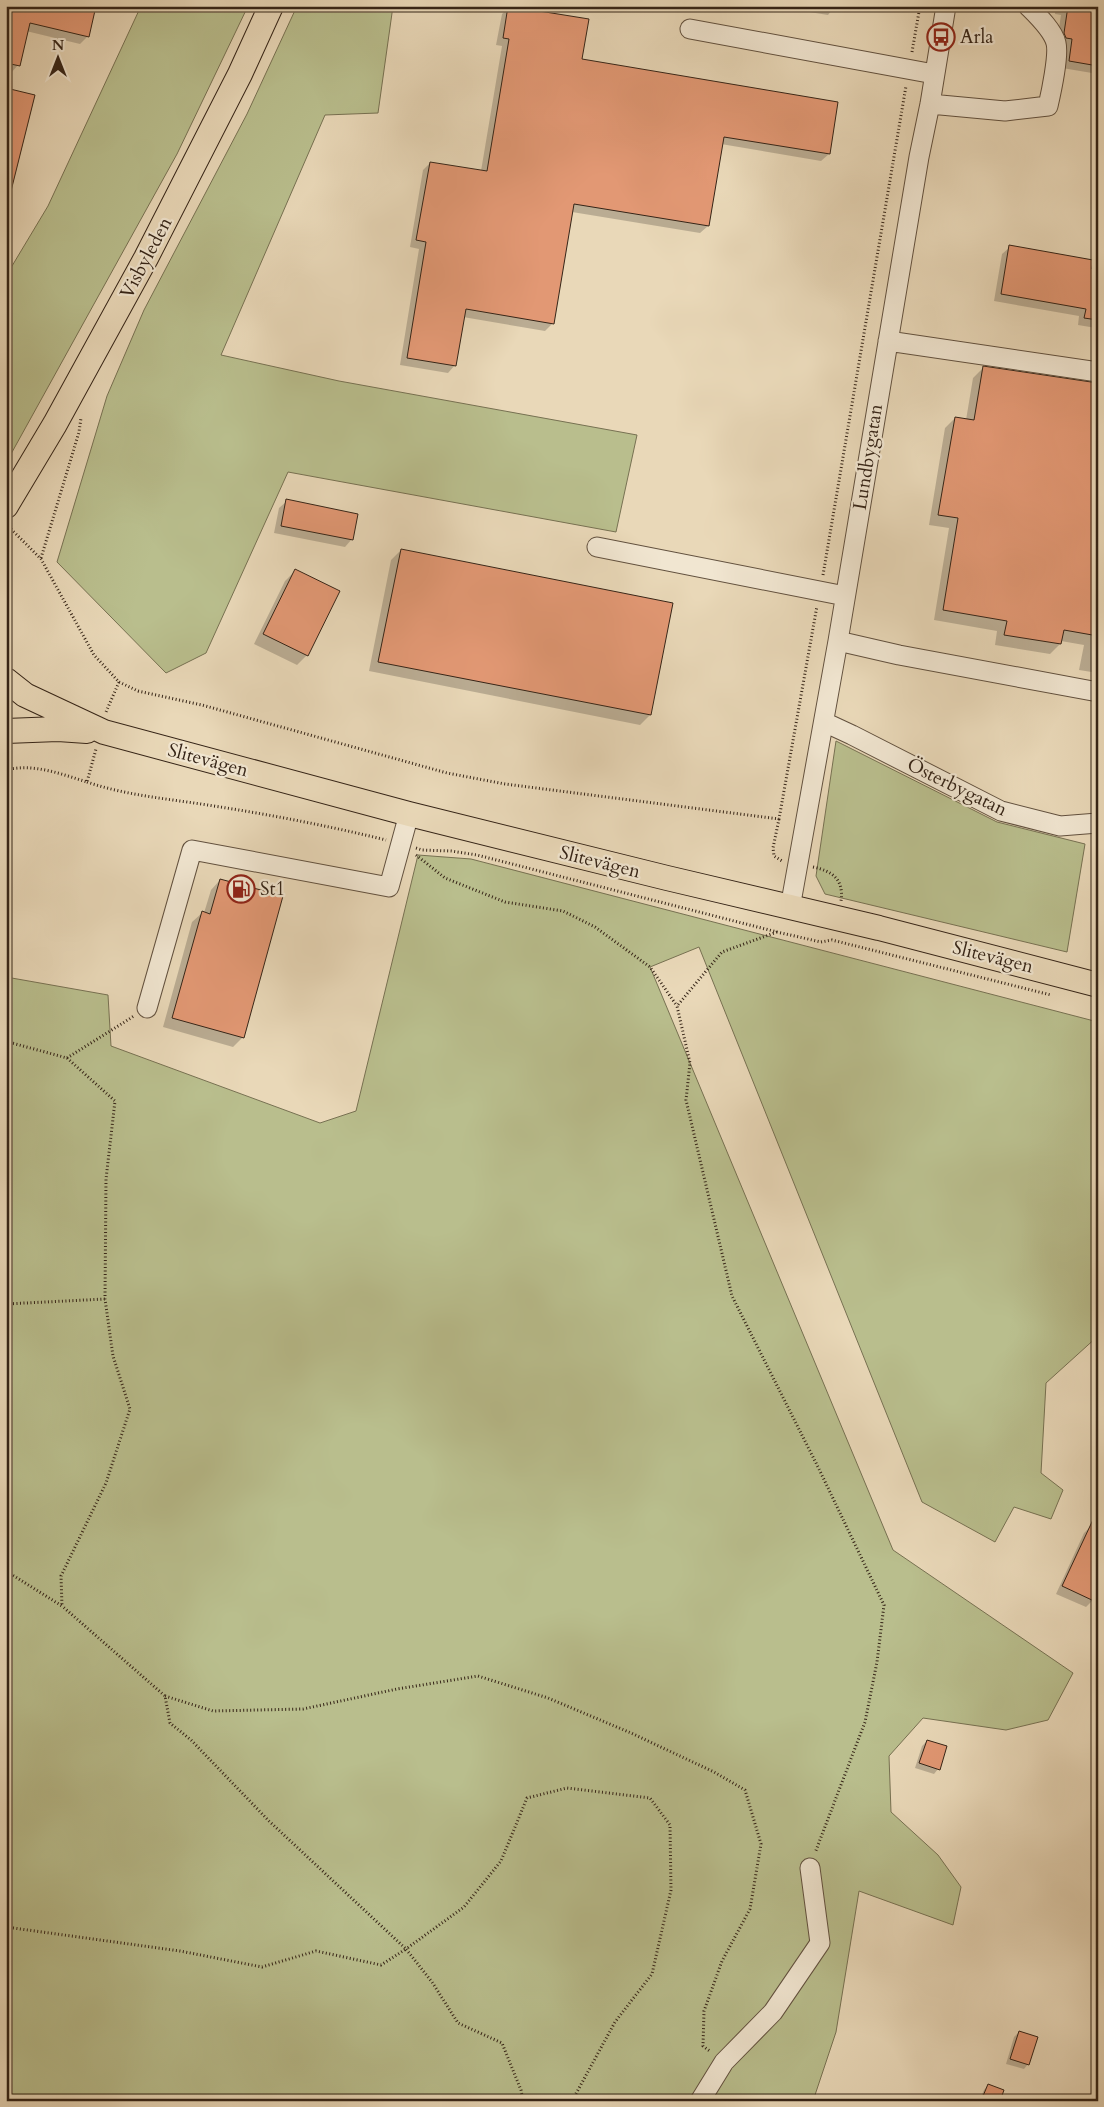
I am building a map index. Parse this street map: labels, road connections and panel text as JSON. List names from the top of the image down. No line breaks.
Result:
{"streets":{"main road":["Visbyleden","Slitevägen"],"street":["Lundbygatan","Österbygatan"]},"crossings":[["Lundbygatan","Slitevägen"],["Lundbygatan","Österbygatan"]],"places":{"bus stop":["Arla"],"fuel station":["St1"]},"north":"top"}
